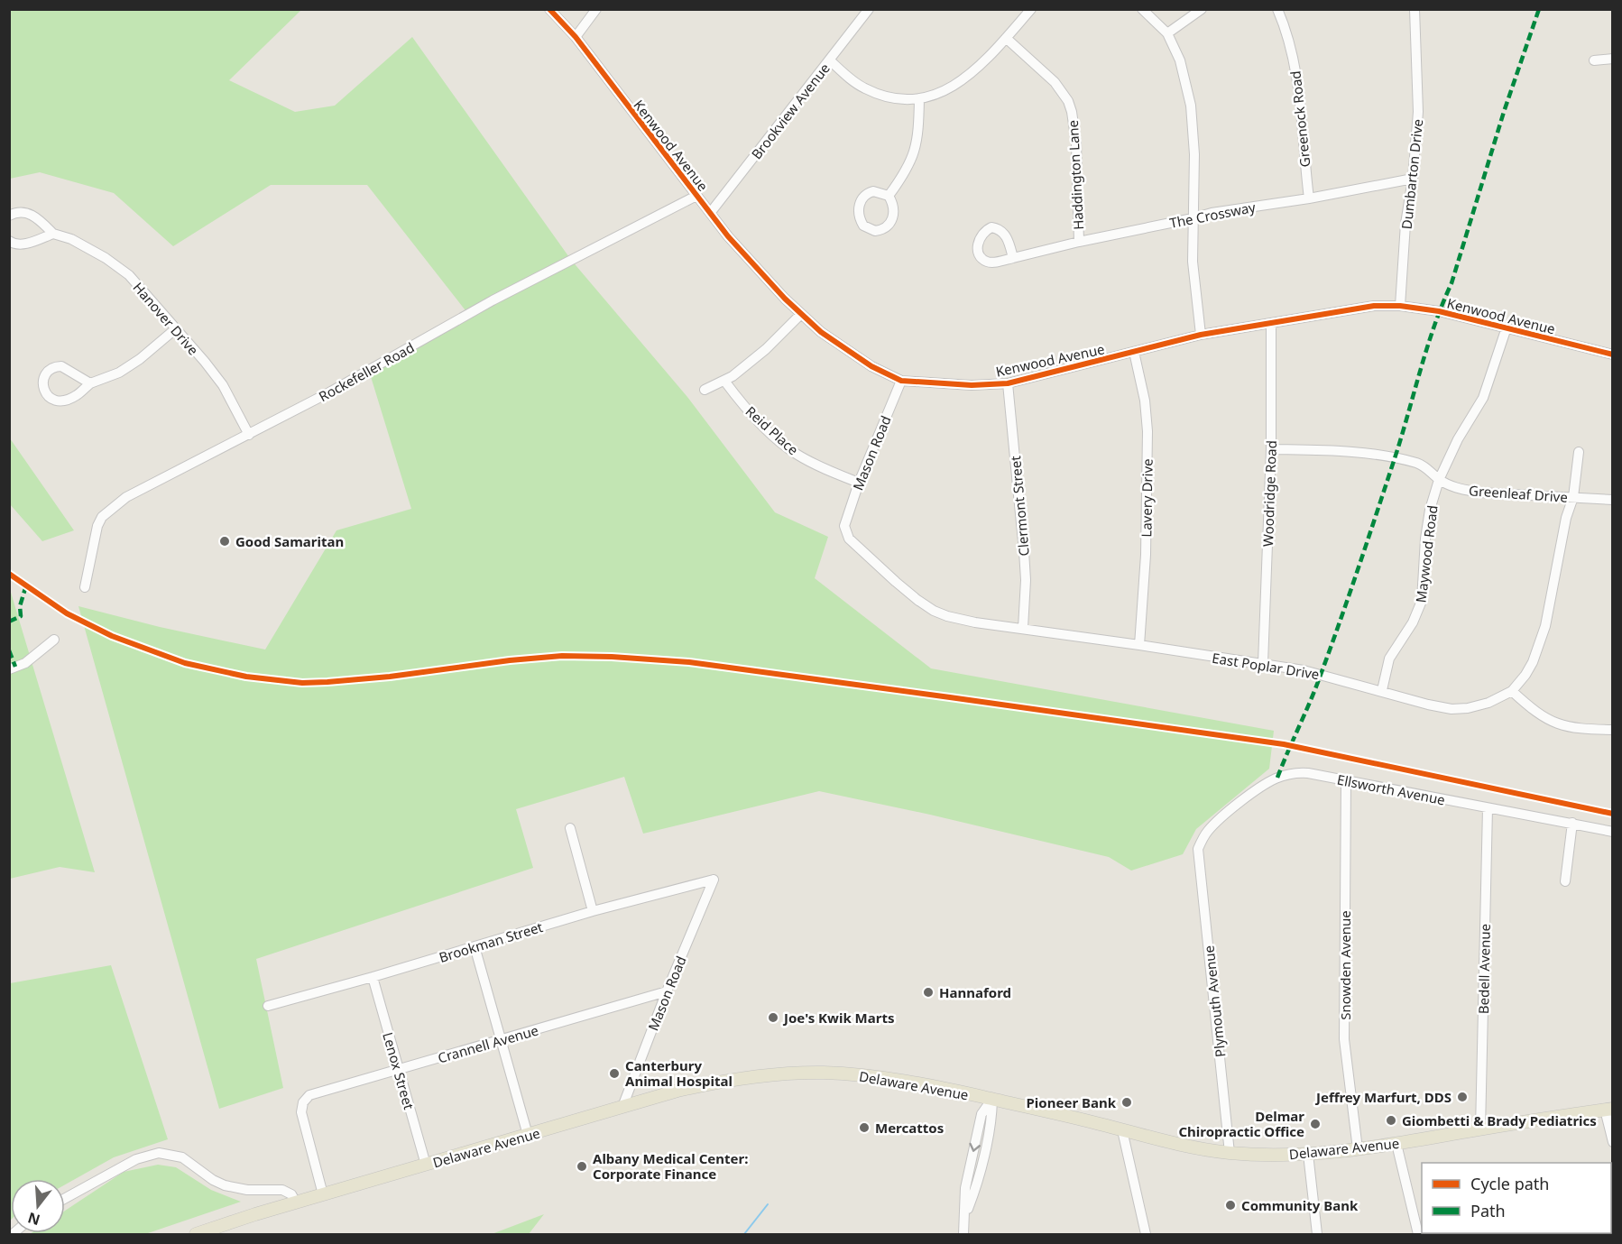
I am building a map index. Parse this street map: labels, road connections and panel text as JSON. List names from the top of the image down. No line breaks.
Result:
{"streets":{"main road":["Delaware Avenue"],"street":["Brookview Avenue","Greenock Road","Kenwood Avenue","Dumbarton Drive","Haddington Lane","The Crossway","Hanover Drive","Rockefeller Road","Reid Place","Mason Road","Woodridge Road","Greenleaf Drive","Lavery Drive","Clermont Street","Maywood Road","East Poplar Drive","Ellsworth Avenue","Brookman Street","Snowden Avenue","Bedell Avenue","Plymouth Avenue","Crannell Avenue","Lenox Street"]},"crossings":[["Brookview Avenue","Kenwood Avenue"],["Greenock Road","The Crossway"],["Kenwood Avenue","Dumbarton Drive"],["Kenwood Avenue","Rockefeller Road"],["Kenwood Avenue","Mason Road"],["Kenwood Avenue","Woodridge Road"],["Kenwood Avenue","Lavery Drive"],["Kenwood Avenue","Clermont Street"],["Kenwood Avenue","Maywood Road"],["Dumbarton Drive","The Crossway"],["Haddington Lane","The Crossway"],["Hanover Drive","Rockefeller Road"],["Reid Place","Mason Road"],["Mason Road","East Poplar Drive"],["Mason Road","Brookman Street"],["Mason Road","Crannell Avenue"],["Mason Road","Delaware Avenue"],["Woodridge Road","Greenleaf Drive"],["Woodridge Road","East Poplar Drive"],["Greenleaf Drive","Maywood Road"],["Greenleaf Drive","East Poplar Drive"],["Lavery Drive","East Poplar Drive"],["Clermont Street","East Poplar Drive"],["Maywood Road","East Poplar Drive"],["Ellsworth Avenue","Snowden Avenue"],["Ellsworth Avenue","Bedell Avenue"],["Ellsworth Avenue","Plymouth Avenue"],["Brookman Street","Lenox Street"],["Snowden Avenue","Delaware Avenue"],["Bedell Avenue","Delaware Avenue"],["Plymouth Avenue","Delaware Avenue"],["Crannell Avenue","Lenox Street"],["Crannell Avenue","Delaware Avenue"],["Lenox Street","Delaware Avenue"]],"places":["Good Samaritan","Hannaford","Joe's Kwik Marts","Canterbury Animal Hospital","Jeffrey Marfurt, DDS","Pioneer Bank","Giombetti & Brady Pediatrics","Delmar Chiropractic Office","Mercattos","Albany Medical Center: Corporate Finance","Community Bank"],"legend":["Cycle path","Path"],"north":"bottom"}
